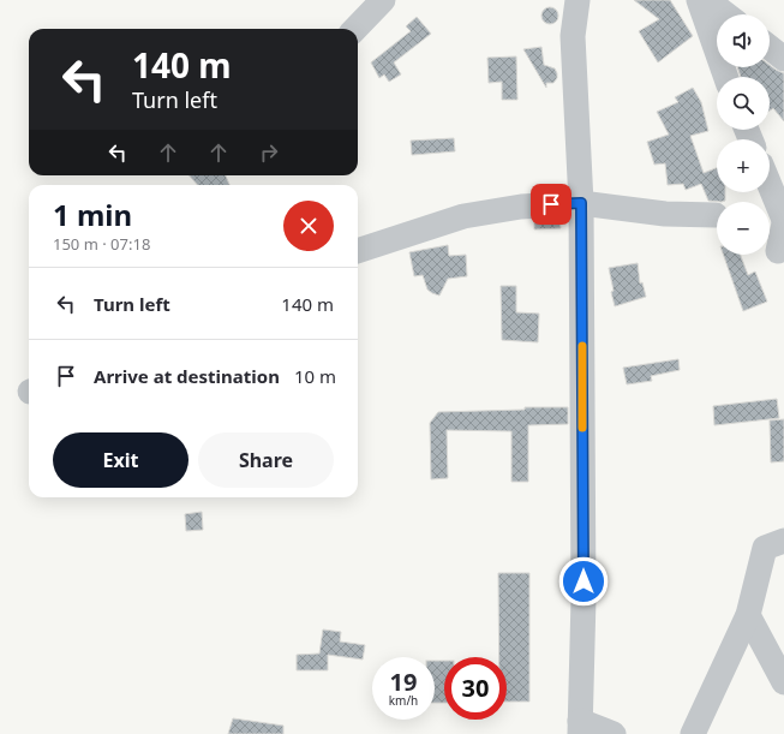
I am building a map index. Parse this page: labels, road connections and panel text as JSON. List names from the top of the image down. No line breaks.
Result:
{"page":{"map_buttons":["+","−"],"turn":["140 m","Turn left"],"heading":["1 min","150 m · 07:18"],"list":[{"name":"Turn left","value":"140 m"},{"name":"Arrive at destination","value":"10 m"}],"buttons":["Exit","Share"],"speed":"19 km/h","limit":"30"}}
